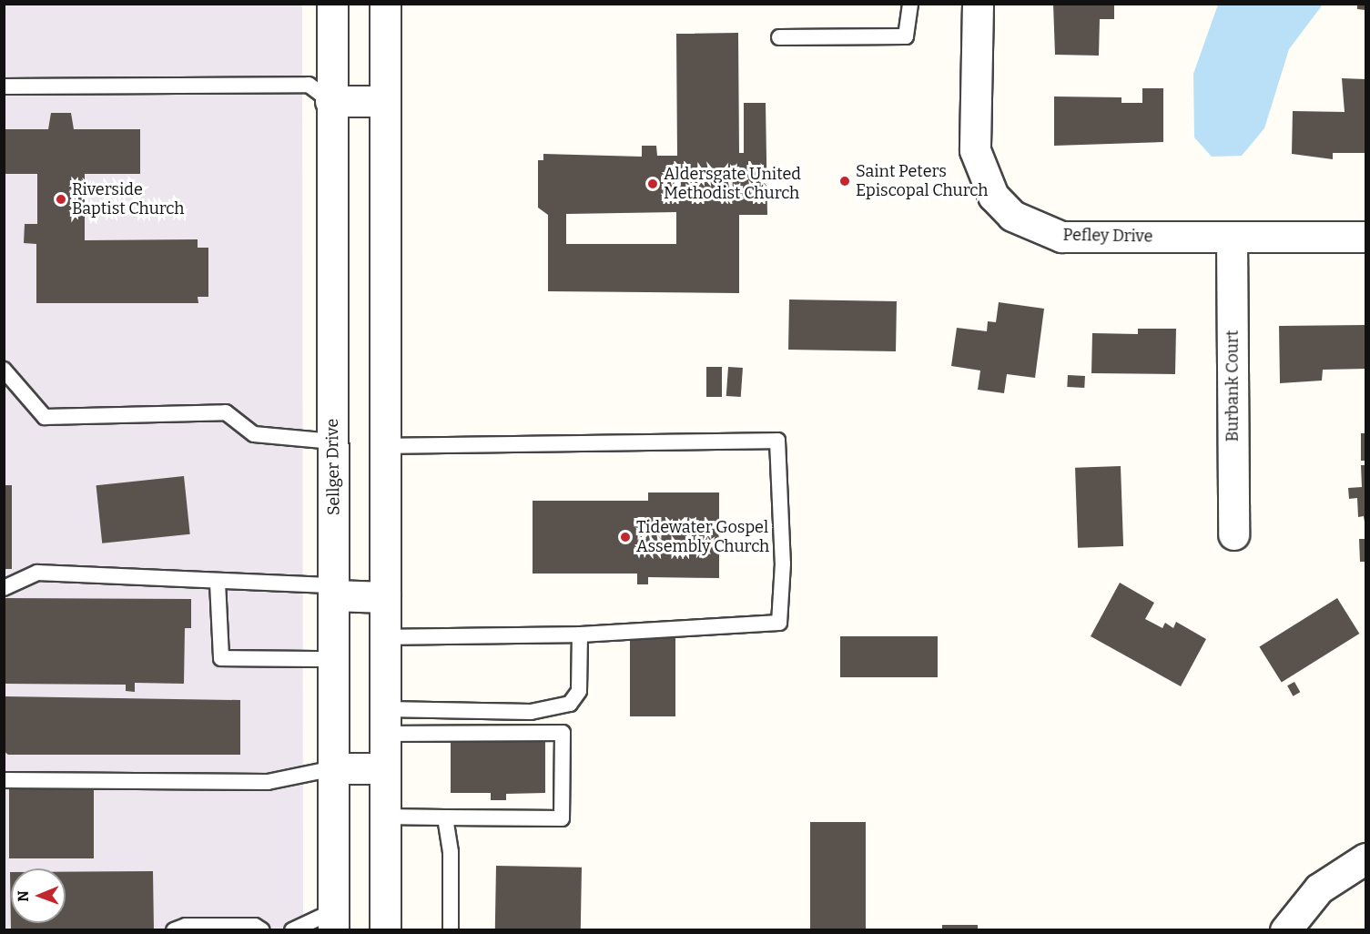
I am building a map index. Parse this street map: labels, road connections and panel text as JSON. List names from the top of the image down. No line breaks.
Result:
{"streets":{"street":["Pefley Drive","Burbank Court","Sellger Drive"]},"crossings":[["Pefley Drive","Burbank Court"]],"places":["Saint Peters Episcopal Church","Aldersgate United Methodist Church","Riverside Baptist Church","Tidewater Gospel Assembly Church"],"north":"left"}
